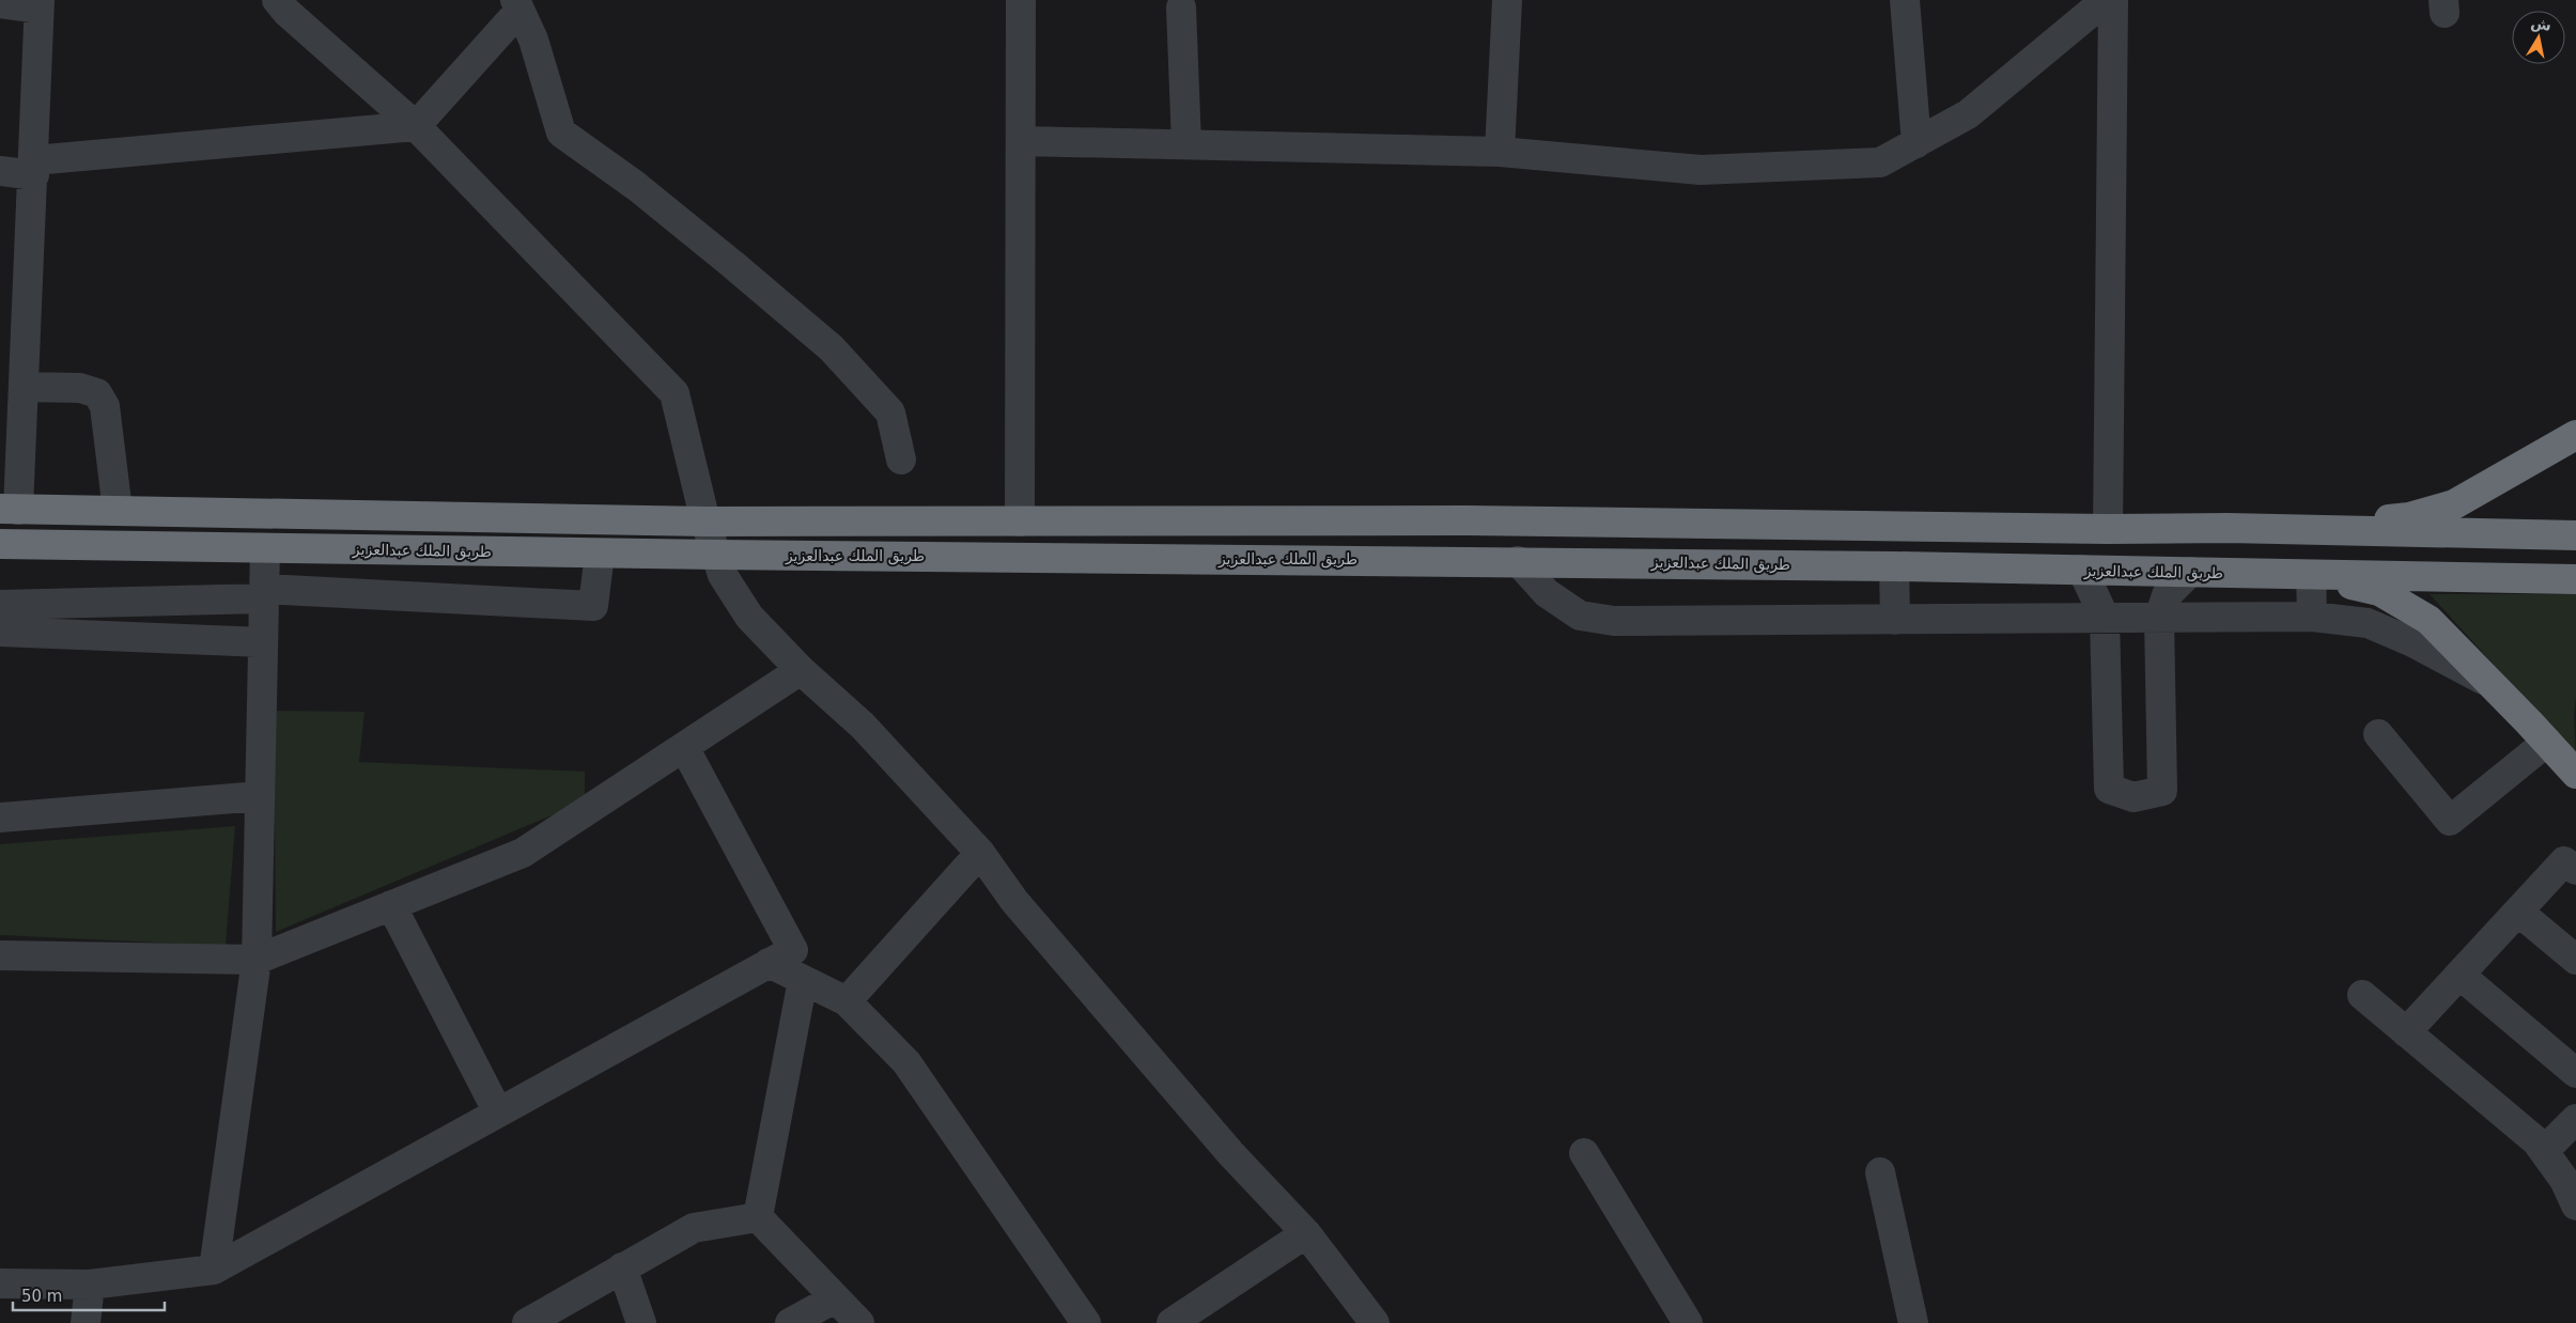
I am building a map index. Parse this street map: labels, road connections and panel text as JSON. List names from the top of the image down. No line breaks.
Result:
{"streets":{"highway":["طريق الملك عبدالعزيز"]},"scale_bar":"50 m","north":"top"}
